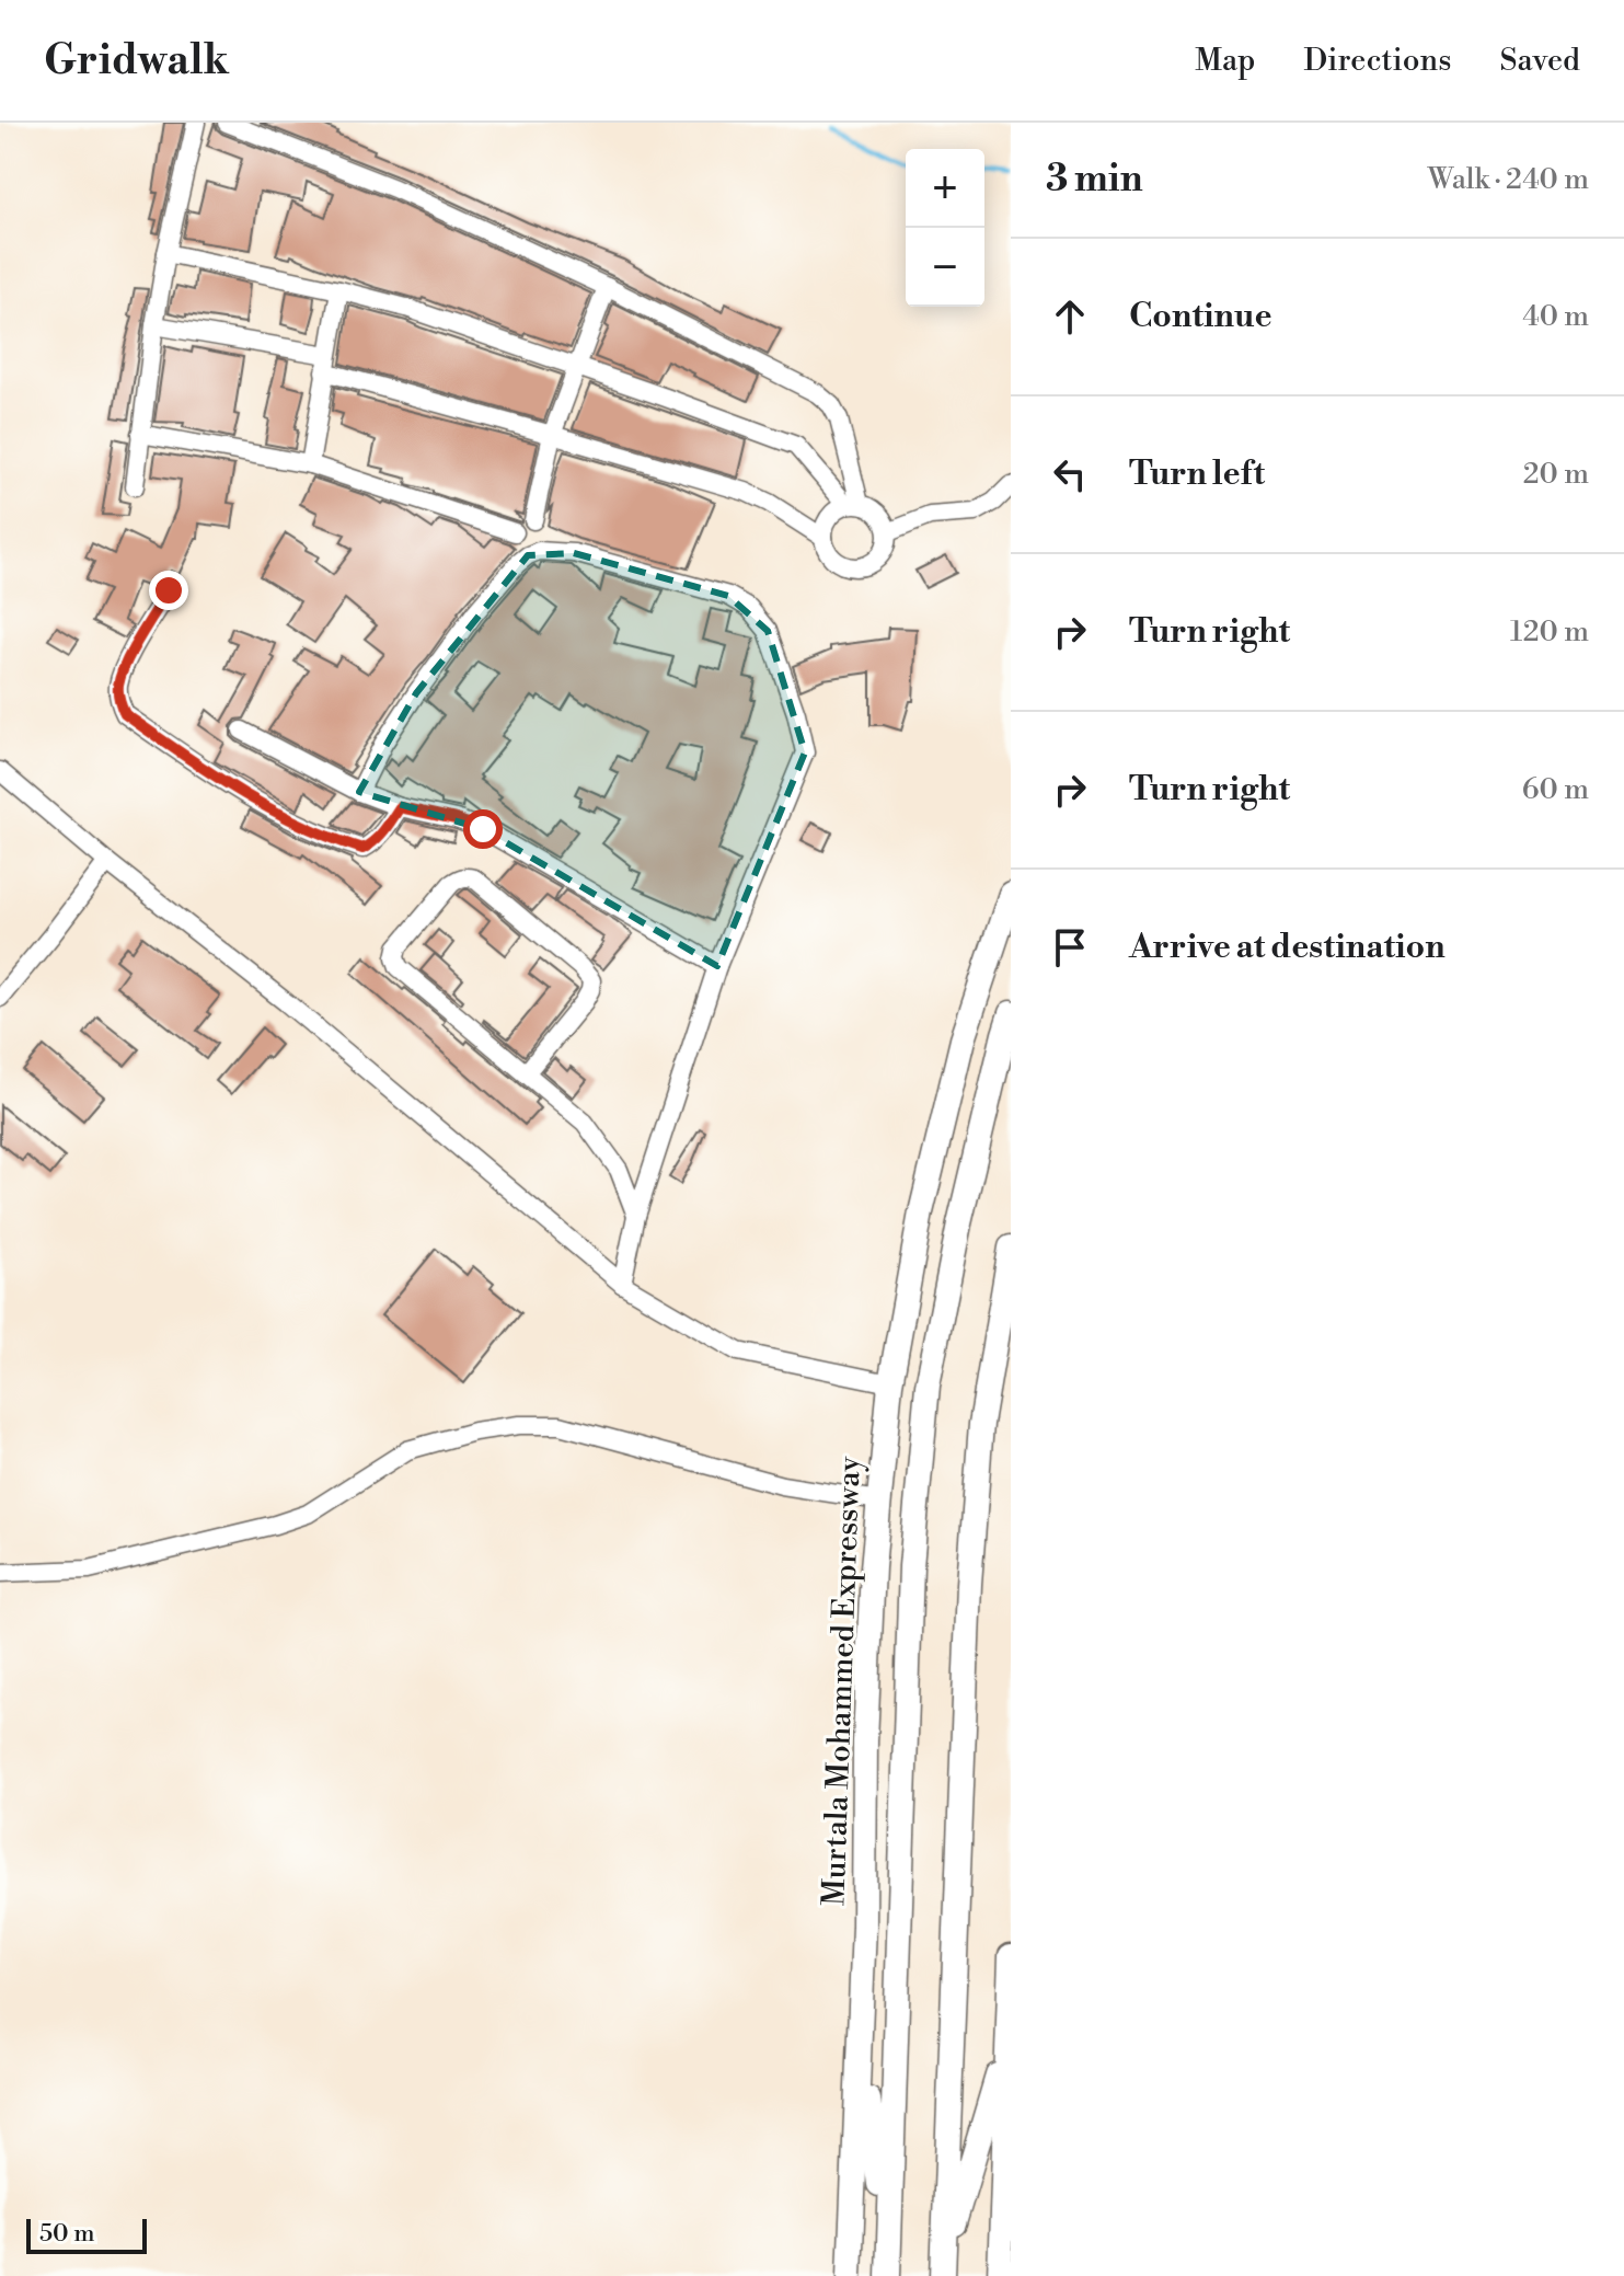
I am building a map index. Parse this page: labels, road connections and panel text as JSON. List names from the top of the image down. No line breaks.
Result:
{"streets":{"highway":["Murtala Mohammed Expressway"]},"scale_bar":"50 m","page":{"header":"Gridwalk","nav":["Map","Directions","Saved"],"heading":["3 min","Walk · 240 m"],"map_buttons":["+","−"],"list":[["Continue","40 m"],["Turn left","20 m"],["Turn right","120 m"],["Turn right","60 m"],"Arrive at destination"],"scale":"50 m"}}
